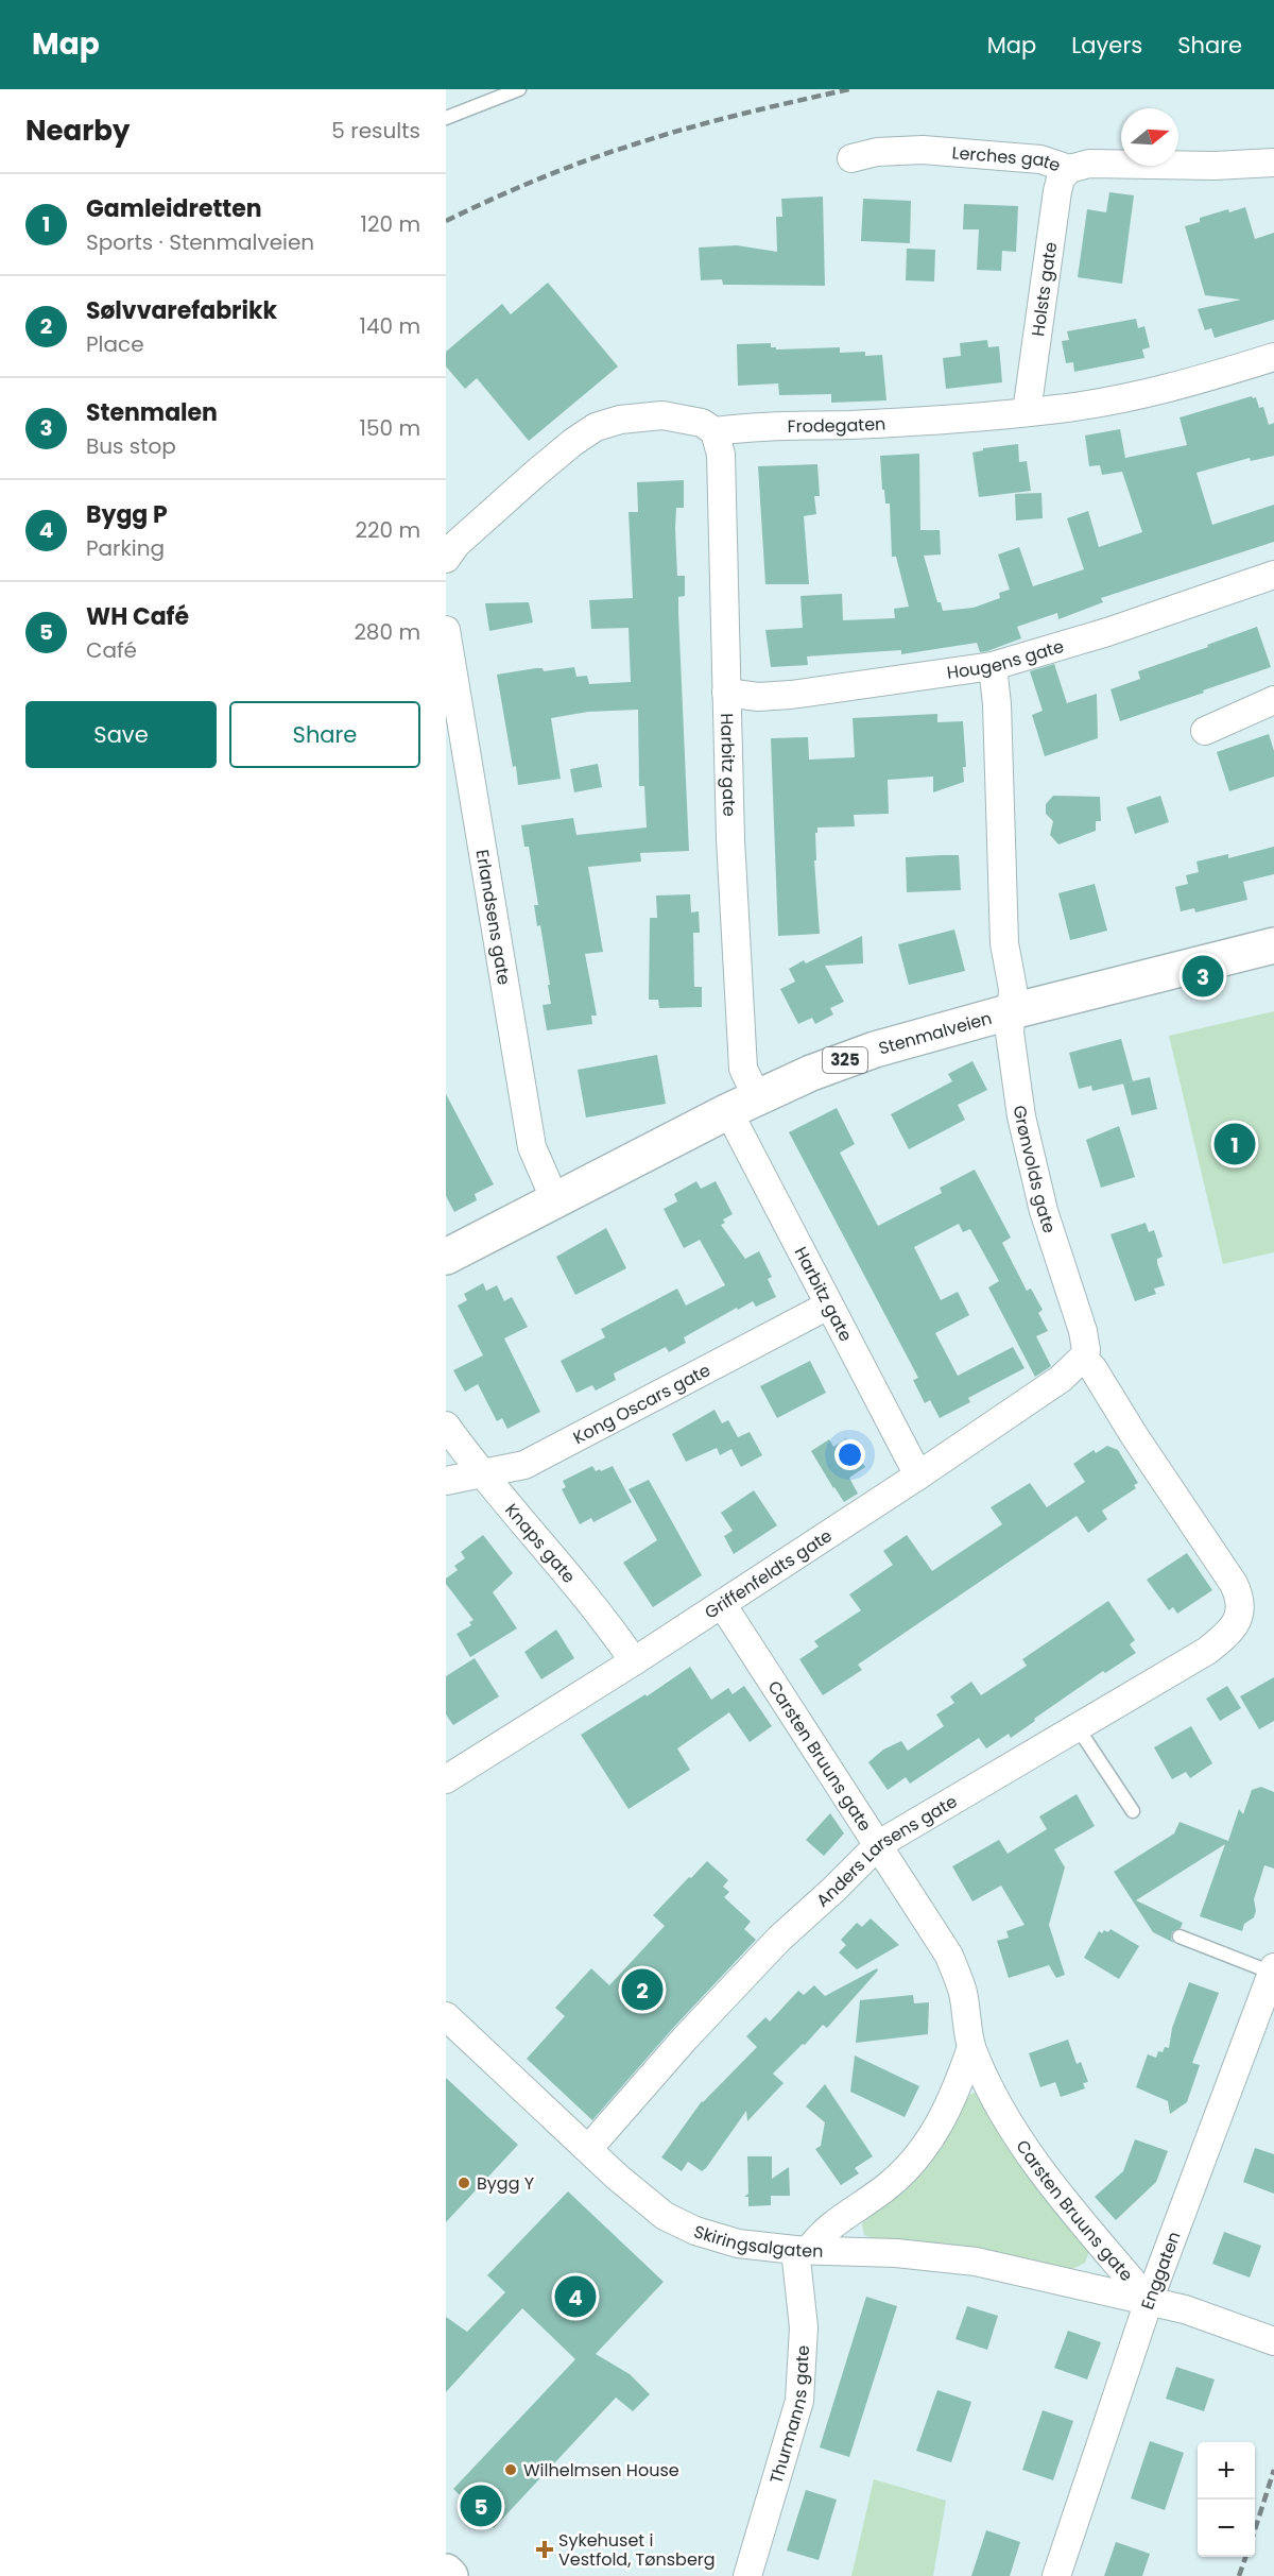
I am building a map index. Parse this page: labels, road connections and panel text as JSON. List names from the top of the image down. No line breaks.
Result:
{"streets":{"main road":["Stenmalveien","325"],"street":["Lerches gate","Holsts gate","Frodegaten","Hougens gate","Harbitz gate","Erlandsens gate","Grønvolds gate","Kong Oscars gate","Knaps gate","Griffenfeldts gate","Carsten Bruuns gate","Anders Larsens gate","Skiringsalgaten","Enggaten","Thurmanns gate"]},"crossings":[["Lerches gate","Holsts gate"],["Holsts gate","Frodegaten"],["Frodegaten","Harbitz gate"],["Hougens gate","Harbitz gate"],["Hougens gate","Grønvolds gate"],["Harbitz gate","Stenmalveien"],["Harbitz gate","Kong Oscars gate"],["Harbitz gate","Griffenfeldts gate"],["Erlandsens gate","Stenmalveien"],["Stenmalveien","Grønvolds gate"],["Grønvolds gate","Griffenfeldts gate"],["Grønvolds gate","Anders Larsens gate"],["Kong Oscars gate","Knaps gate"],["Knaps gate","Griffenfeldts gate"],["Griffenfeldts gate","Carsten Bruuns gate"],["Griffenfeldts gate","Anders Larsens gate"],["Carsten Bruuns gate","Anders Larsens gate"],["Carsten Bruuns gate","Skiringsalgaten"],["Carsten Bruuns gate","Enggaten"],["Carsten Bruuns gate","Thurmanns gate"],["Anders Larsens gate","Skiringsalgaten"],["Skiringsalgaten","Enggaten"],["Skiringsalgaten","Thurmanns gate"]],"places":{"other":["Bygg Y","Wilhelmsen House"],"health":["Sykehuset i Vestfold, Tønsberg"]},"north":"right","page":{"header":"Map","nav":["Map","Layers","Share"],"heading":["Nearby","5 results"],"list":[{"mark":"1","name":"Gamleidretten","note":"Sports · Stenmalveien","value":"120 m"},{"mark":"2","name":"Sølvvarefabrikk","note":"Place","value":"140 m"},{"mark":"3","name":"Stenmalen","note":"Bus stop","value":"150 m"},{"mark":"4","name":"Bygg P","note":"Parking","value":"220 m"},{"mark":"5","name":"WH Café","note":"Café","value":"280 m"}],"buttons":["Save","Share"],"pins":["3","1","2","4","5"],"map_buttons":["+","−"]}}
